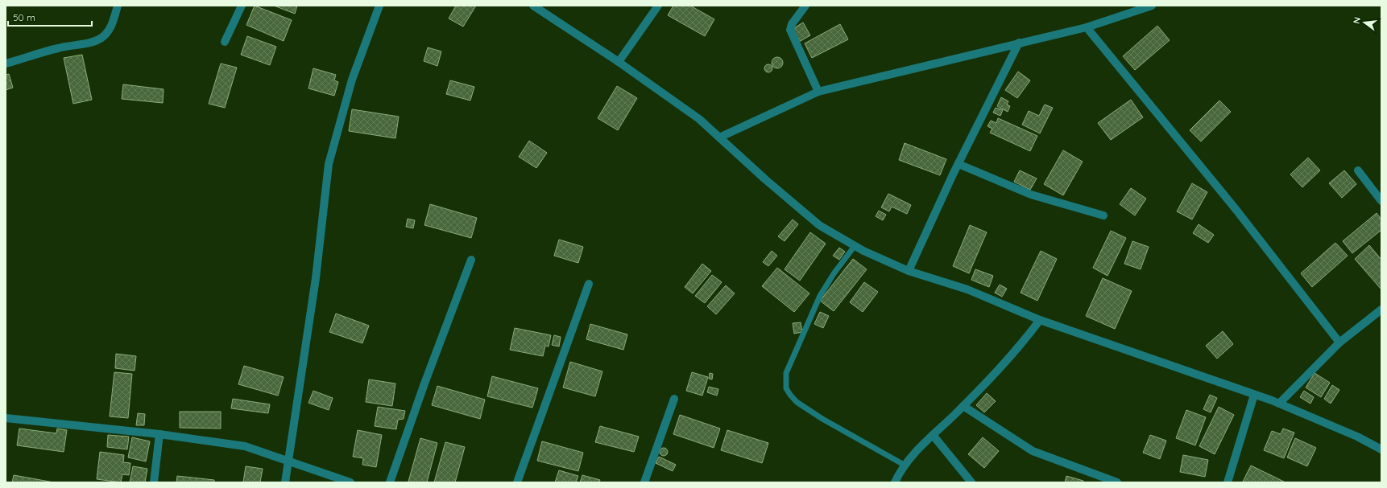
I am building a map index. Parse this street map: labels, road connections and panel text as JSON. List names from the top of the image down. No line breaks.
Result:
{"scale_bar":"50 m","north":"left"}
